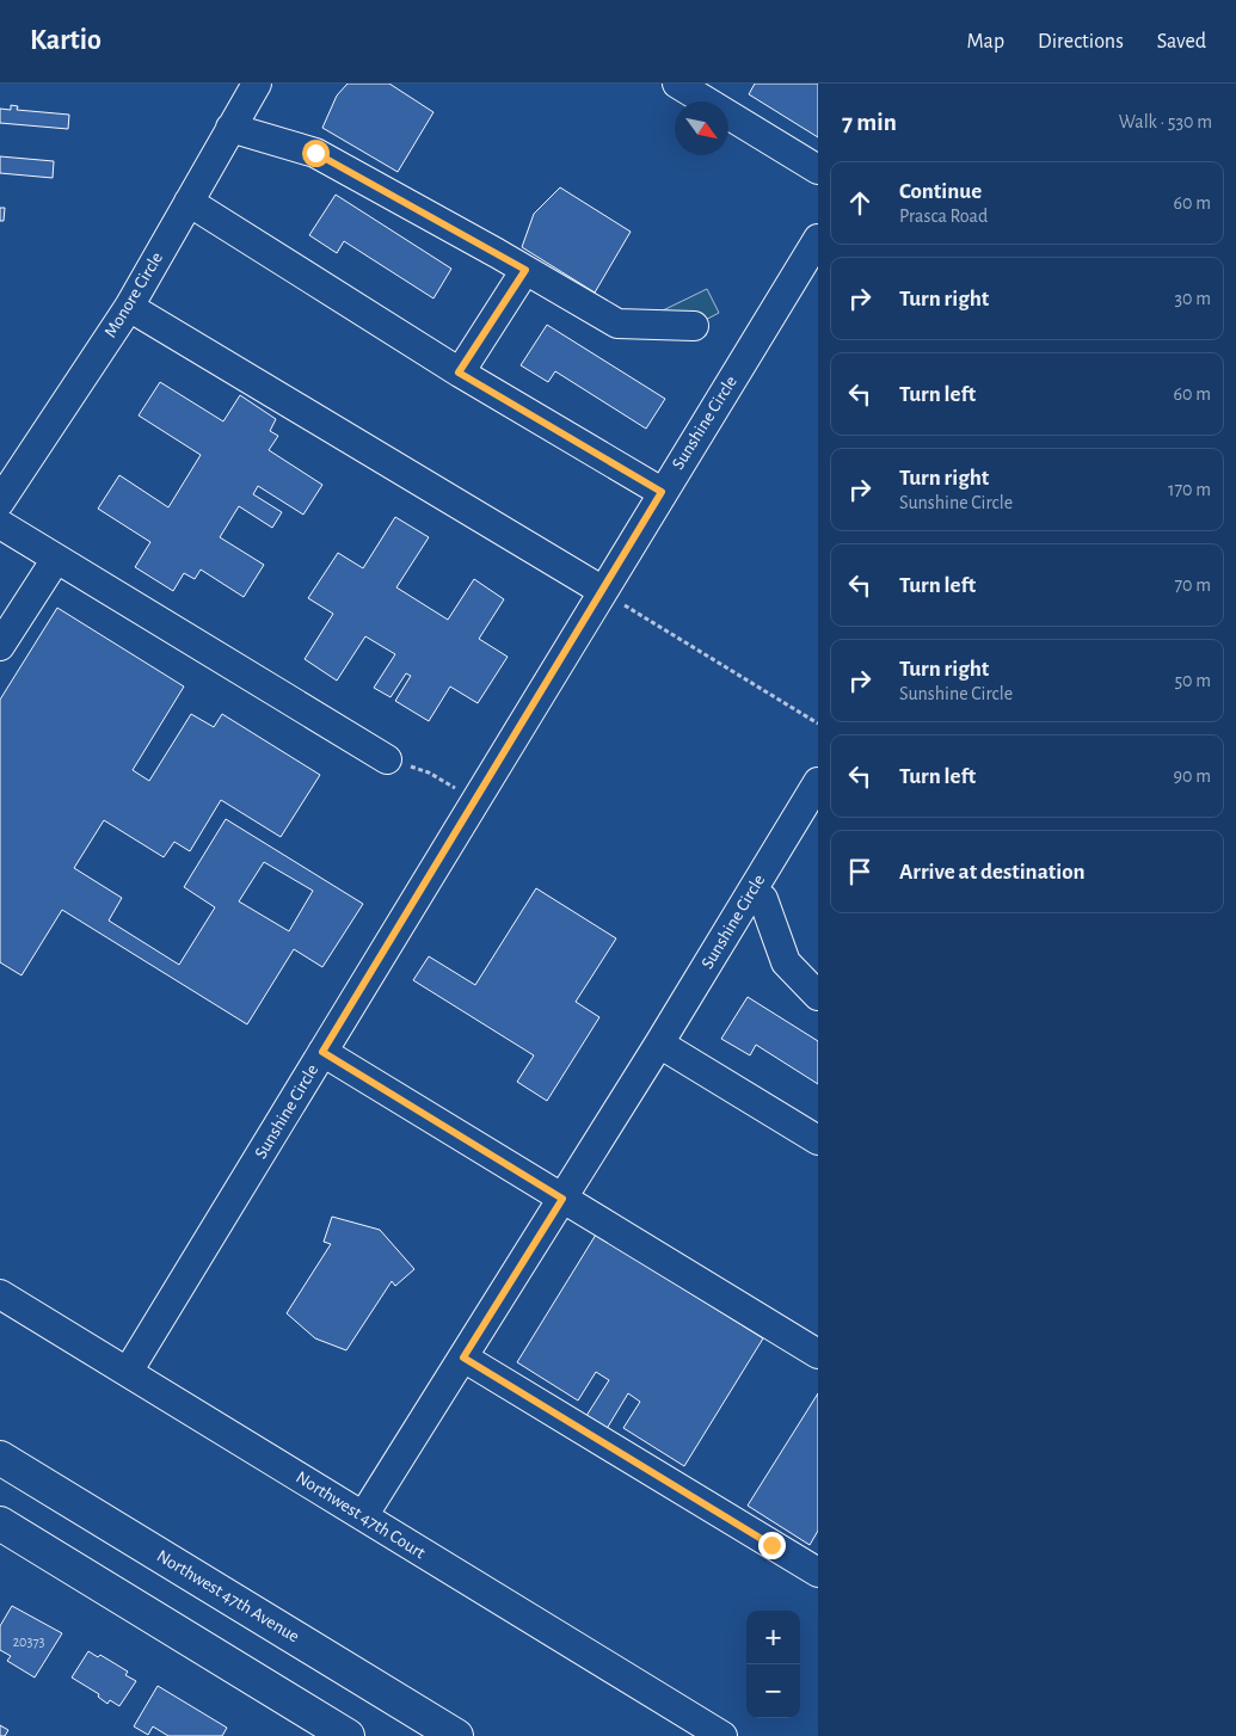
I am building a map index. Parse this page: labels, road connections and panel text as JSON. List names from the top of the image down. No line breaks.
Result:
{"streets":{"main road":["Northwest 47th Avenue"],"street":["Monore Circle","Sunshine Circle","Northwest 47th Court"]},"crossings":[["Sunshine Circle","Northwest 47th Court"]],"house_numbers":["20373"],"north":"bottom right","page":{"header":"Kartio","nav":["Map","Directions","Saved"],"heading":["7 min","Walk · 530 m"],"list":[["Continue","Prasca Road","60 m"],["Turn right","30 m"],["Turn left","60 m"],["Turn right","Sunshine Circle","170 m"],["Turn left","70 m"],["Turn right","Sunshine Circle","50 m"],["Turn left","90 m"],"Arrive at destination"],"map_buttons":["+","−"]}}
